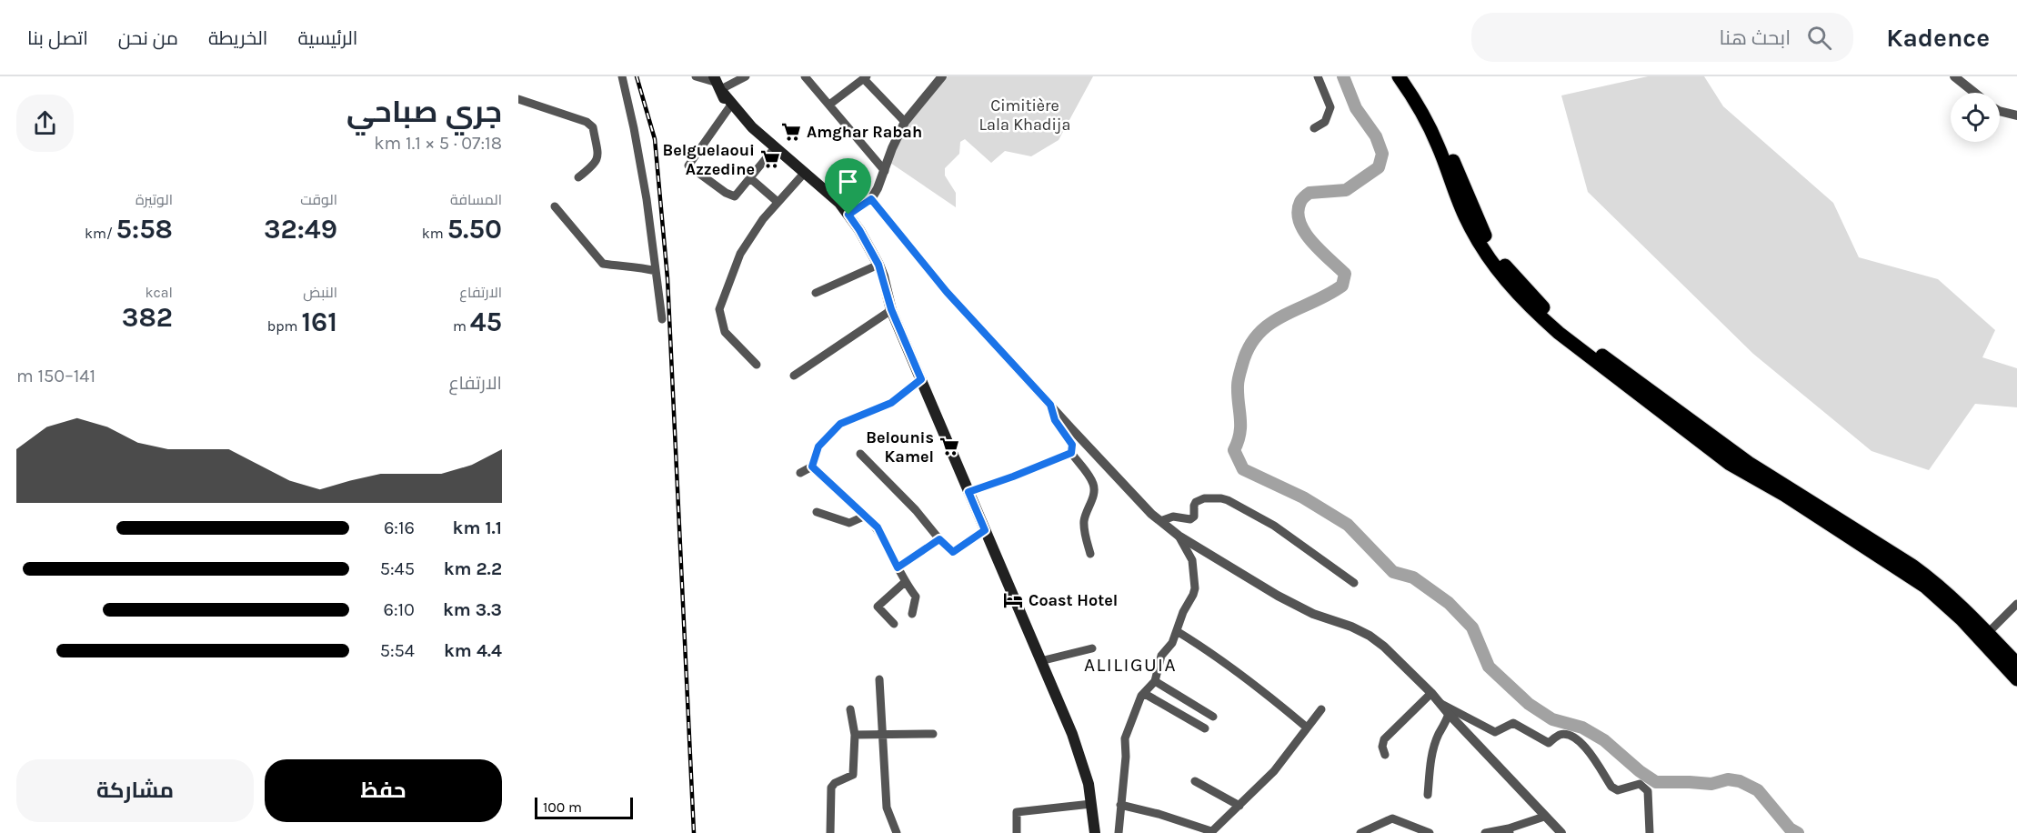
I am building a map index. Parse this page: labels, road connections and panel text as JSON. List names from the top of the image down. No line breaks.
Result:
{"districts":["ALILIGUIA"],"parks":["Cimitière Lala Khadija"],"places":{"supermarket":["Amghar Rabah","Belguelaoui Azzedine","Belounis Kamel"],"hotel":["Coast Hotel"]},"scale_bar":"100 m","page":{"header":"Kadence","search":"ابحث هنا","nav":["الرئيسية","الخريطة","من نحن","اتصل بنا"],"heading":["جري صباحي","07:18 · 5 × 1.1 km"],"stats":[["المسافة","5.50 km"],["الوقت","32:49"],["الوتيرة","5:58 /km"],["الارتفاع","45 m"],["النبض","161 bpm"],["kcal","382"]],"chart":["الارتفاع","141–150 m"],"list":[{"name":"1.1 km","note":"6:16"},{"name":"2.2 km","note":"5:45"},{"name":"3.3 km","note":"6:10"},{"name":"4.4 km","note":"5:54"}],"buttons":["حفظ","مشاركة"],"scale":"100 m"}}
